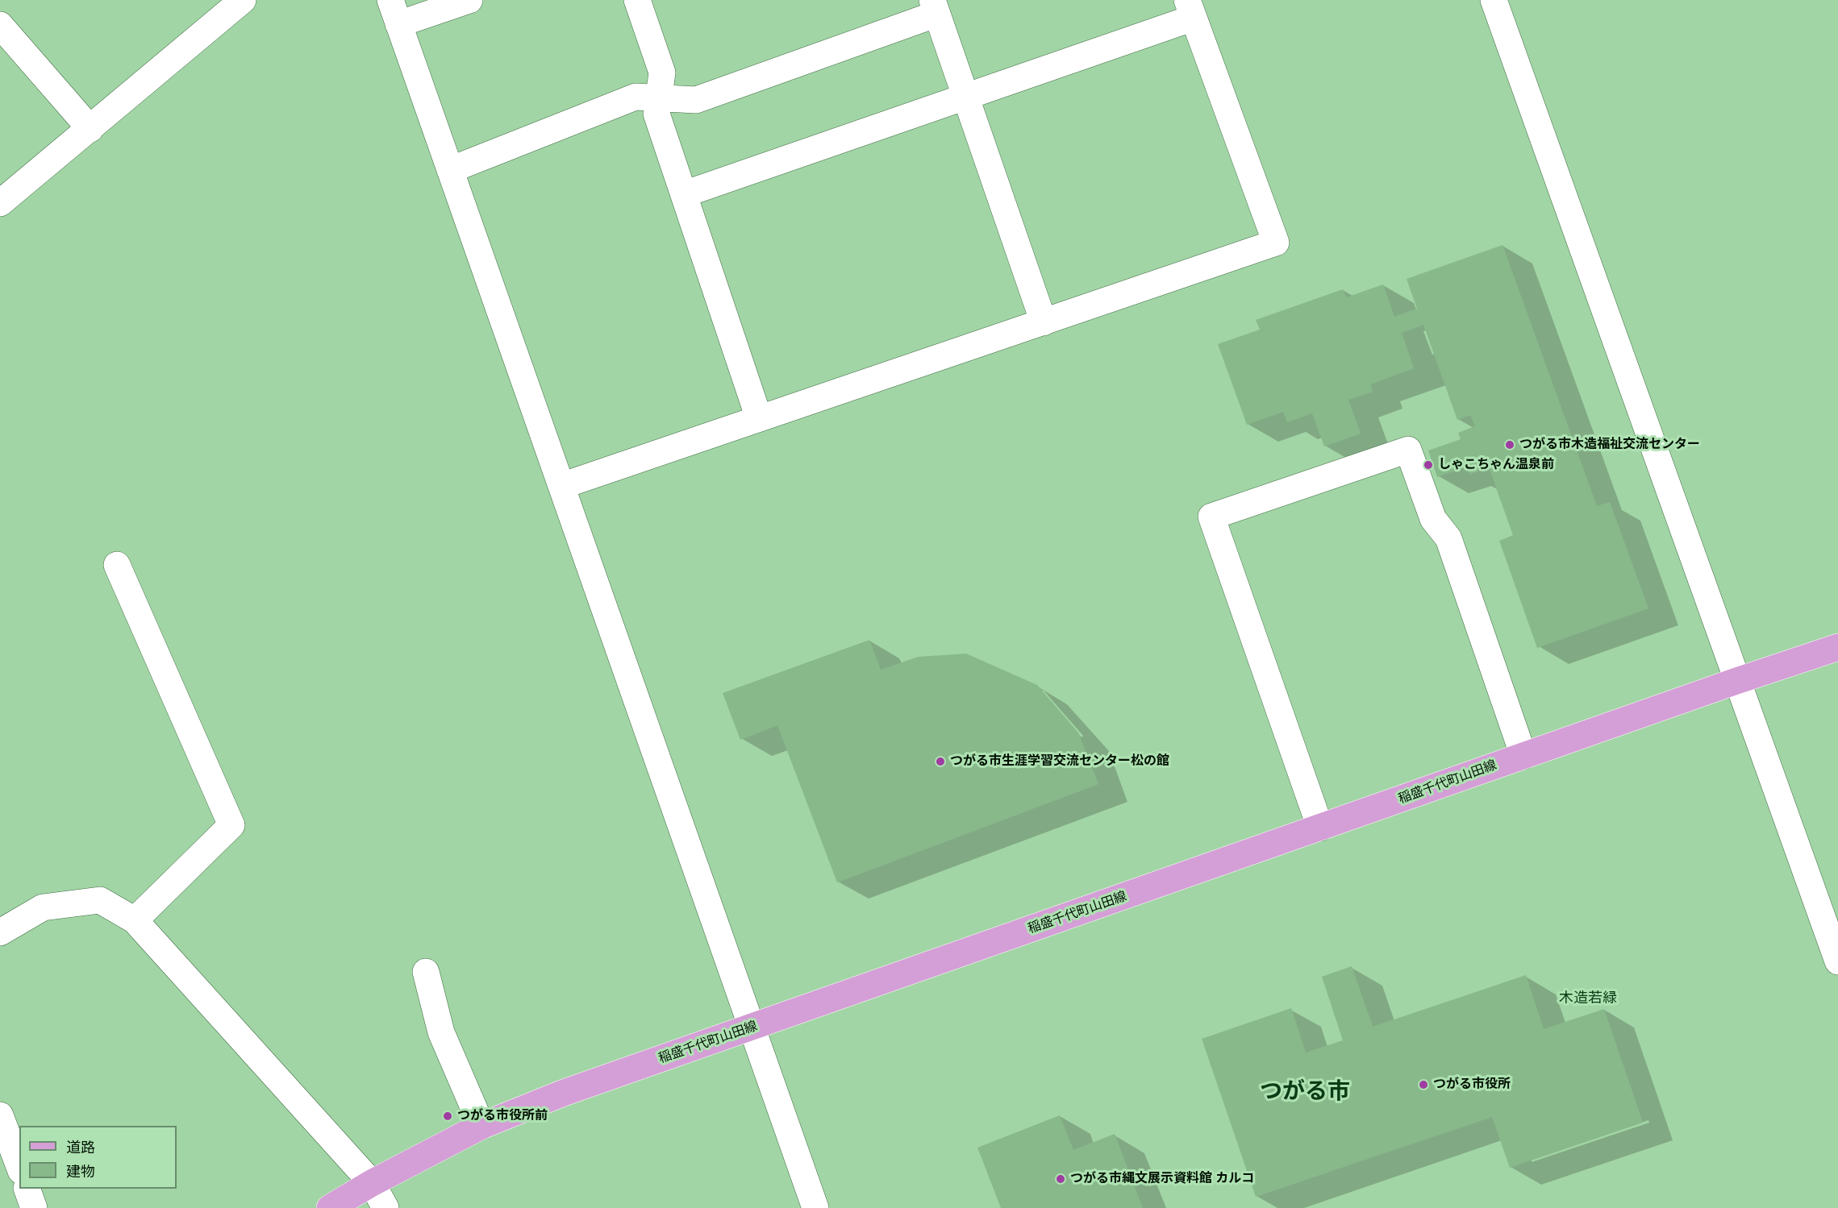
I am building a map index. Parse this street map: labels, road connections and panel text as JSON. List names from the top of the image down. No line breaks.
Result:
{"streets":{"main road":["稲盛千代町山田線"]},"districts":["木造若緑","つがる市"],"places":["つがる市木造福祉交流センター","しゃこちゃん温泉前","つがる市生涯学習交流センター松の館","つがる市役所","つがる市役所前","つがる市縄文展示資料館 カルコ"],"legend":["道路","建物"]}
